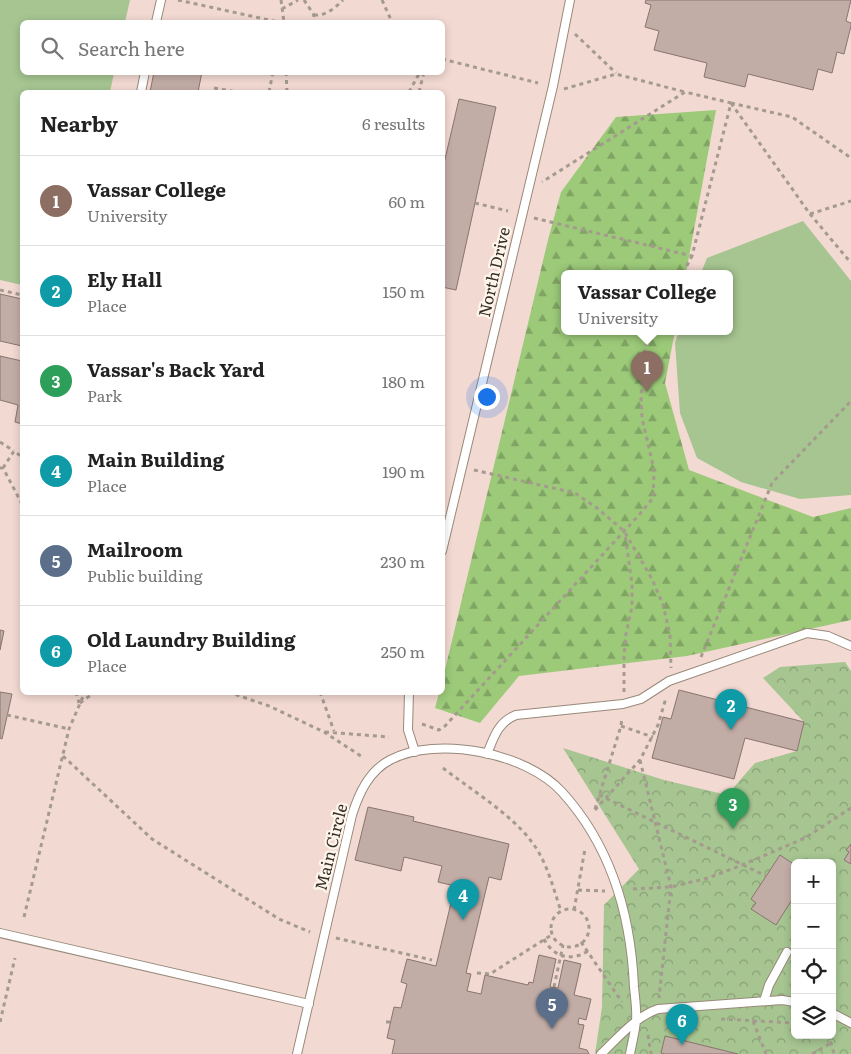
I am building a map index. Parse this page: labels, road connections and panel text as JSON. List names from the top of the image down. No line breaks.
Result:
{"streets":{"lane":["North Drive","Main Circle"]},"page":{"search":"Search here","heading":["Nearby","6 results"],"list":[{"mark":"1","name":"Vassar College","note":"University","value":"60 m"},{"mark":"2","name":"Ely Hall","note":"Place","value":"150 m"},{"mark":"3","name":"Vassar's Back Yard","note":"Park","value":"180 m"},{"mark":"4","name":"Main Building","note":"Place","value":"190 m"},{"mark":"5","name":"Mailroom","note":"Public building","value":"230 m"},{"mark":"6","name":"Old Laundry Building","note":"Place","value":"250 m"}],"popup":["Vassar College","University"],"pins":["1","2","3","4","5","6"],"map_buttons":["+","−"]}}
